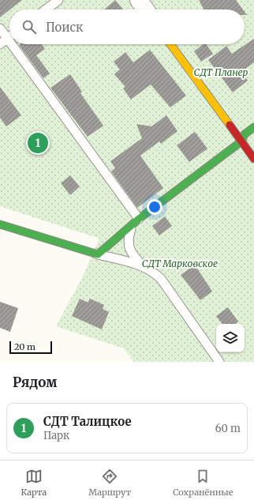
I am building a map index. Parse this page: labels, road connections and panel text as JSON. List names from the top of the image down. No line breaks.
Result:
{"parks":["СДТ Планер","СДТ Марковское"],"scale_bar":"20 m","page":{"search":"Поиск","pins":"1","scale":"20 m","heading":"Рядом","list":[{"mark":"1","name":"СДТ Талицкое","note":"Парк","value":"60 m"}],"nav":["Карта","Маршрут","Сохранённые"]}}
